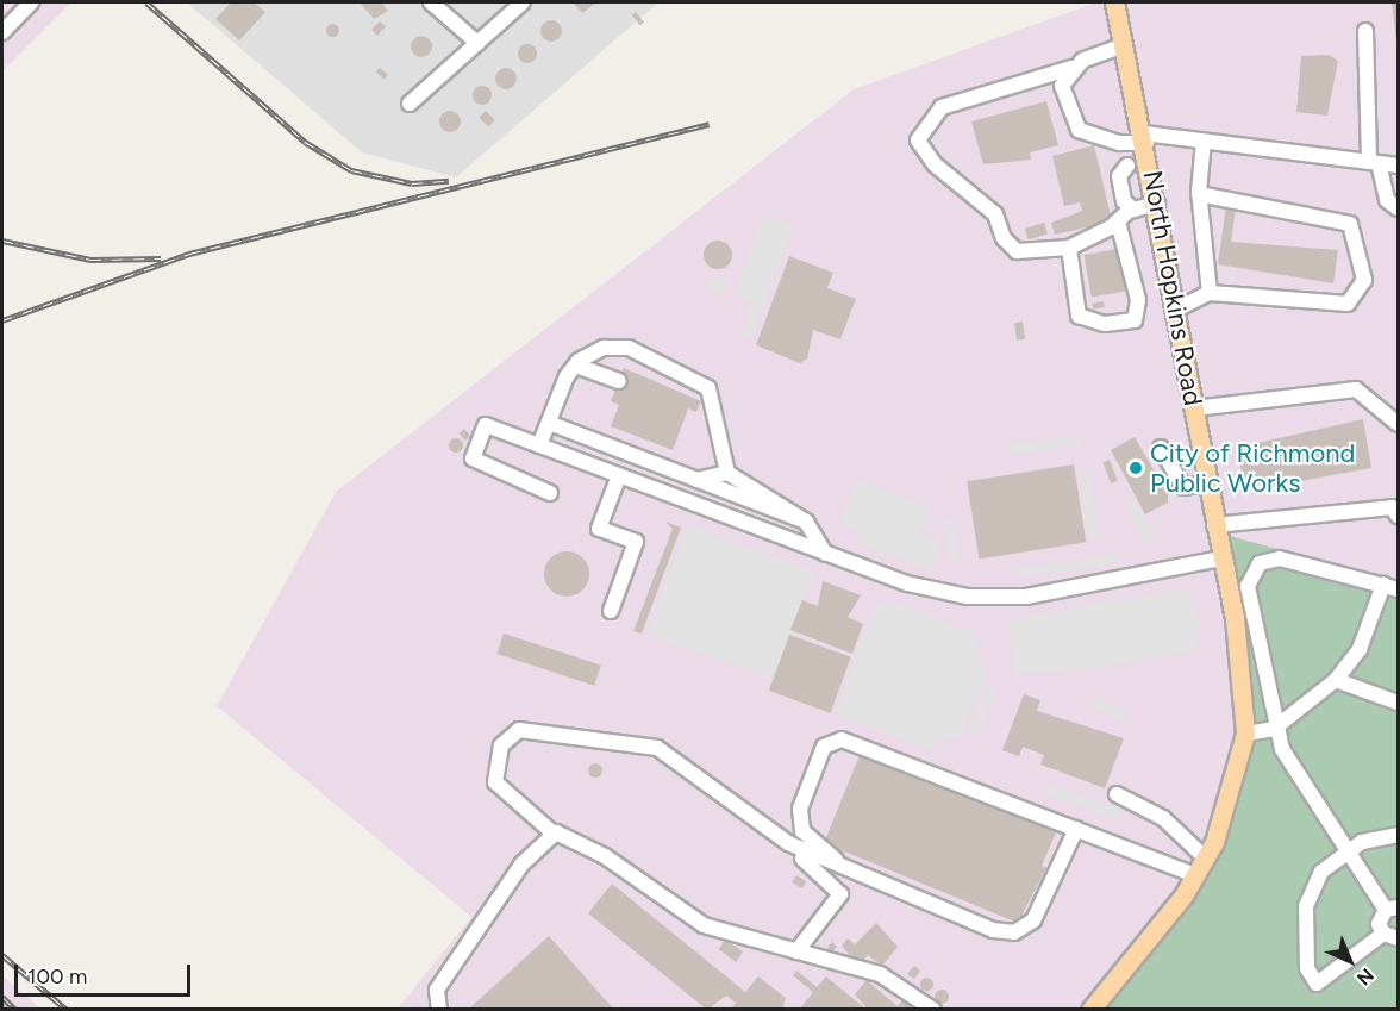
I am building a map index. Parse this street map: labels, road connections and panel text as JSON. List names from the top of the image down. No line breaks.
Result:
{"streets":{"main road":["North Hopkins Road"]},"places":["City of Richmond Public Works"],"scale_bar":"100 m","north":"bottom right"}
